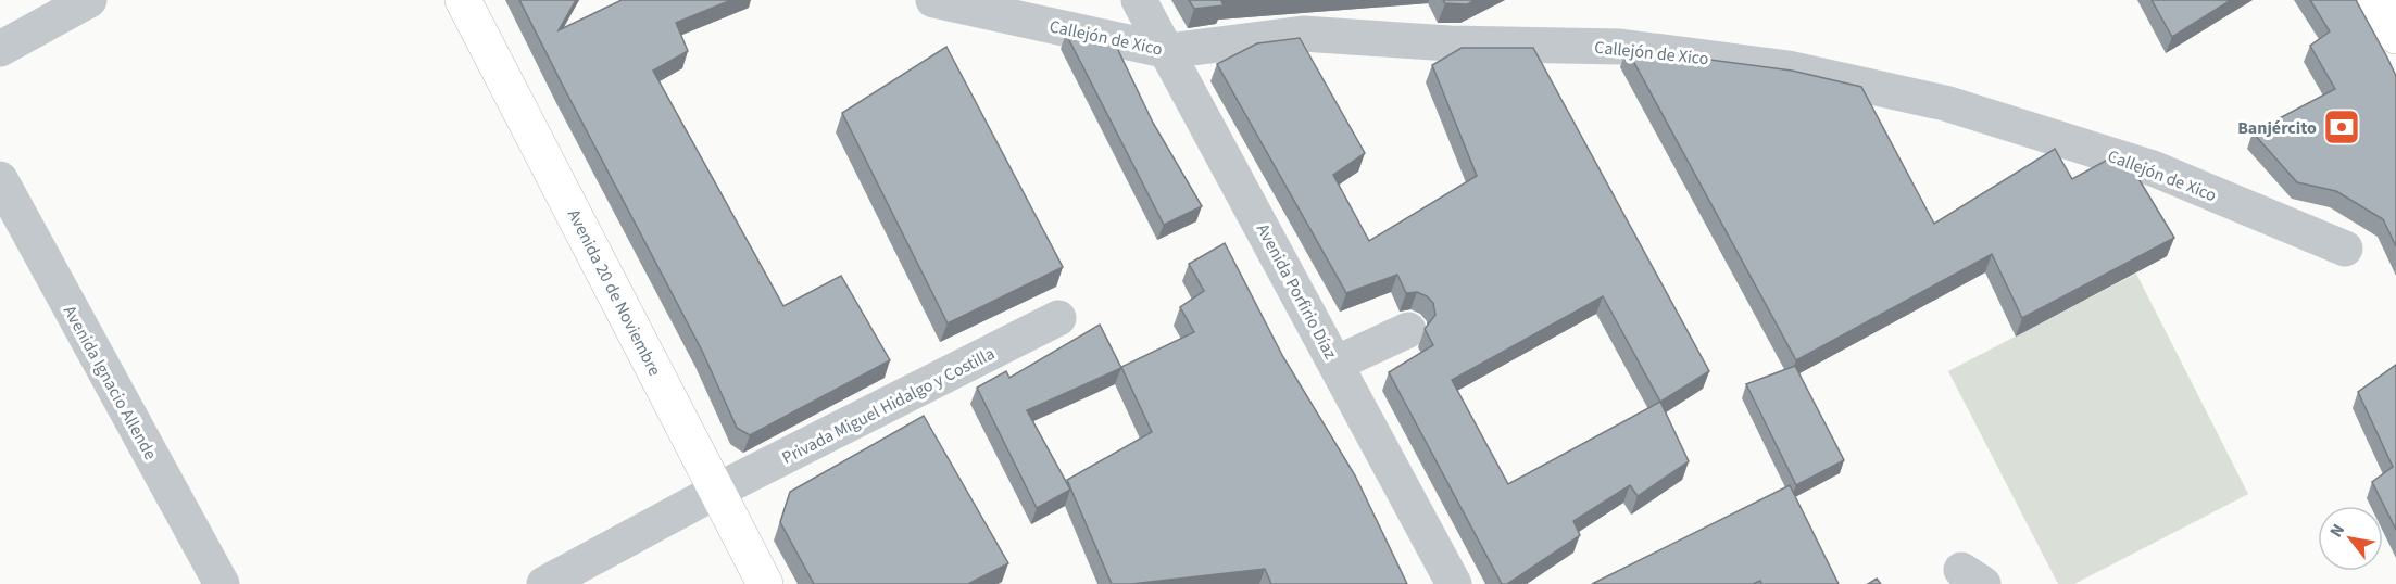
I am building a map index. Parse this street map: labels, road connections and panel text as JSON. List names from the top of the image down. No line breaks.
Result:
{"streets":{"main road":["Avenida 20 de Noviembre"],"street":["Callejón de Xico","Avenida Porfirio Díaz","Avenida Ignacio Allende","Privada Miguel Hidalgo y Costilla"]},"crossings":[["Callejón de Xico","Avenida Porfirio Díaz"],["Avenida 20 de Noviembre","Privada Miguel Hidalgo y Costilla"]],"places":{"bank":["Banjército"]},"north":"top left"}
